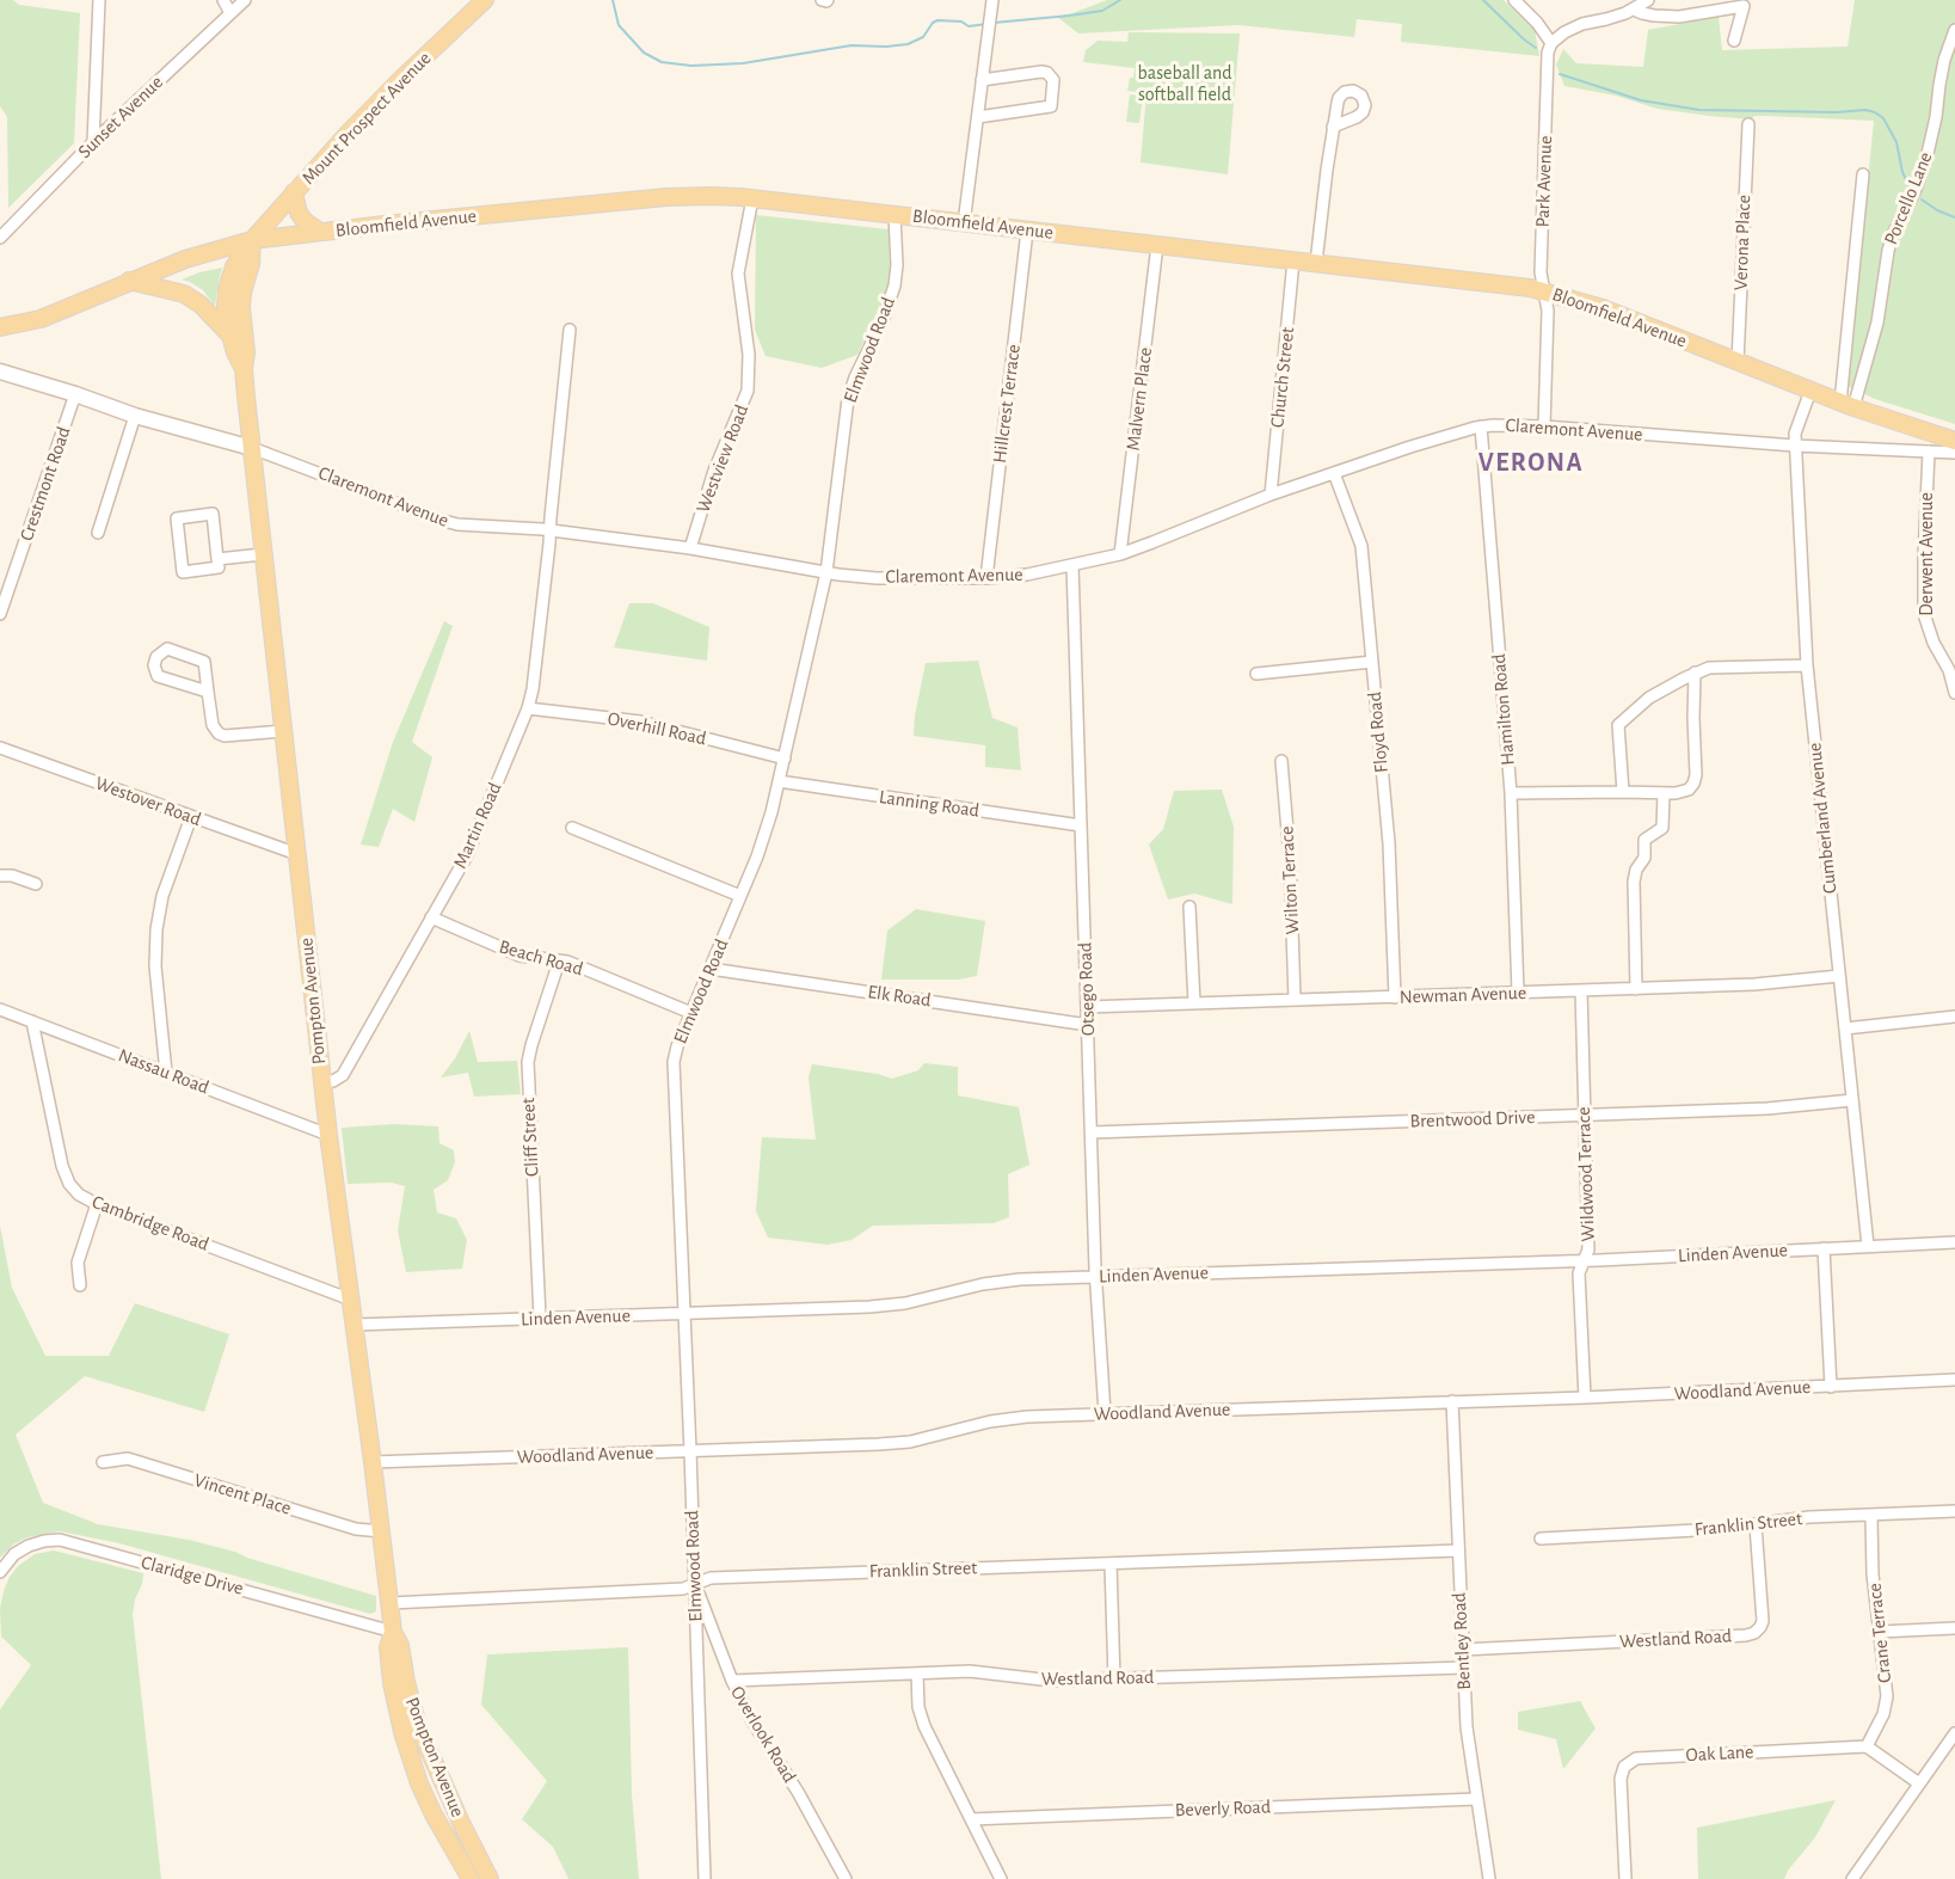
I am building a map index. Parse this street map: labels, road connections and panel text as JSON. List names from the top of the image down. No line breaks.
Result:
{"streets":{"main road":["Mount Prospect Avenue","Bloomfield Avenue","Pompton Avenue"],"street":["Sunset Avenue","Park Avenue","Porcello Lane","Verona Place","Elmwood Road","Church Street","Malvern Place","Hillcrest Terrace","Claremont Avenue","Westview Road","Crestmont Road","Derwent Avenue","Hamilton Road","Overhill Road","Floyd Road","Westover Road","Lanning Road","Cumberland Avenue","Martin Road","Wilton Terrace","Beach Road","Otsego Road","Newman Avenue","Elk Road","Nassau Road","Brentwood Drive","Cliff Street","Wildwood Terrace","Cambridge Road","Linden Avenue","Woodland Avenue","Vincent Place","Franklin Street","Claridge Drive","Crane Terrace","Westland Road","Bentley Road","Overlook Road","Oak Lane","Beverly Road"]},"crossings":[["Mount Prospect Avenue","Bloomfield Avenue"],["Mount Prospect Avenue","Pompton Avenue"],["Park Avenue","Bloomfield Avenue"],["Park Avenue","Claremont Avenue"],["Porcello Lane","Bloomfield Avenue"],["Bloomfield Avenue","Verona Place"],["Bloomfield Avenue","Elmwood Road"],["Bloomfield Avenue","Church Street"],["Bloomfield Avenue","Malvern Place"],["Bloomfield Avenue","Hillcrest Terrace"],["Bloomfield Avenue","Westview Road"],["Bloomfield Avenue","Cumberland Avenue"],["Bloomfield Avenue","Pompton Avenue"],["Elmwood Road","Claremont Avenue"],["Elmwood Road","Overhill Road"],["Elmwood Road","Lanning Road"],["Elmwood Road","Beach Road"],["Elmwood Road","Elk Road"],["Elmwood Road","Linden Avenue"],["Elmwood Road","Woodland Avenue"],["Elmwood Road","Franklin Street"],["Elmwood Road","Overlook Road"],["Church Street","Claremont Avenue"],["Malvern Place","Claremont Avenue"],["Hillcrest Terrace","Claremont Avenue"],["Claremont Avenue","Westview Road"],["Claremont Avenue","Crestmont Road"],["Claremont Avenue","Derwent Avenue"],["Claremont Avenue","Hamilton Road"],["Claremont Avenue","Floyd Road"],["Claremont Avenue","Cumberland Avenue"],["Claremont Avenue","Martin Road"],["Claremont Avenue","Otsego Road"],["Claremont Avenue","Pompton Avenue"],["Hamilton Road","Newman Avenue"],["Overhill Road","Martin Road"],["Floyd Road","Newman Avenue"],["Westover Road","Pompton Avenue"],["Lanning Road","Otsego Road"],["Cumberland Avenue","Newman Avenue"],["Cumberland Avenue","Brentwood Drive"],["Cumberland Avenue","Linden Avenue"],["Martin Road","Beach Road"],["Martin Road","Pompton Avenue"],["Wilton Terrace","Newman Avenue"],["Beach Road","Cliff Street"],["Otsego Road","Newman Avenue"],["Otsego Road","Elk Road"],["Otsego Road","Brentwood Drive"],["Otsego Road","Linden Avenue"],["Otsego Road","Woodland Avenue"],["Newman Avenue","Wildwood Terrace"],["Pompton Avenue","Nassau Road"],["Pompton Avenue","Cambridge Road"],["Pompton Avenue","Linden Avenue"],["Pompton Avenue","Woodland Avenue"],["Pompton Avenue","Vincent Place"],["Pompton Avenue","Franklin Street"],["Pompton Avenue","Claridge Drive"],["Nassau Road","Cambridge Road"],["Brentwood Drive","Wildwood Terrace"],["Cliff Street","Linden Avenue"],["Wildwood Terrace","Linden Avenue"],["Wildwood Terrace","Woodland Avenue"],["Woodland Avenue","Bentley Road"],["Franklin Street","Crane Terrace"],["Franklin Street","Westland Road"],["Franklin Street","Bentley Road"],["Franklin Street","Overlook Road"],["Crane Terrace","Oak Lane"],["Westland Road","Bentley Road"],["Westland Road","Overlook Road"],["Bentley Road","Beverly Road"]],"districts":["VERONA"],"parks":["baseball and softball field"]}
